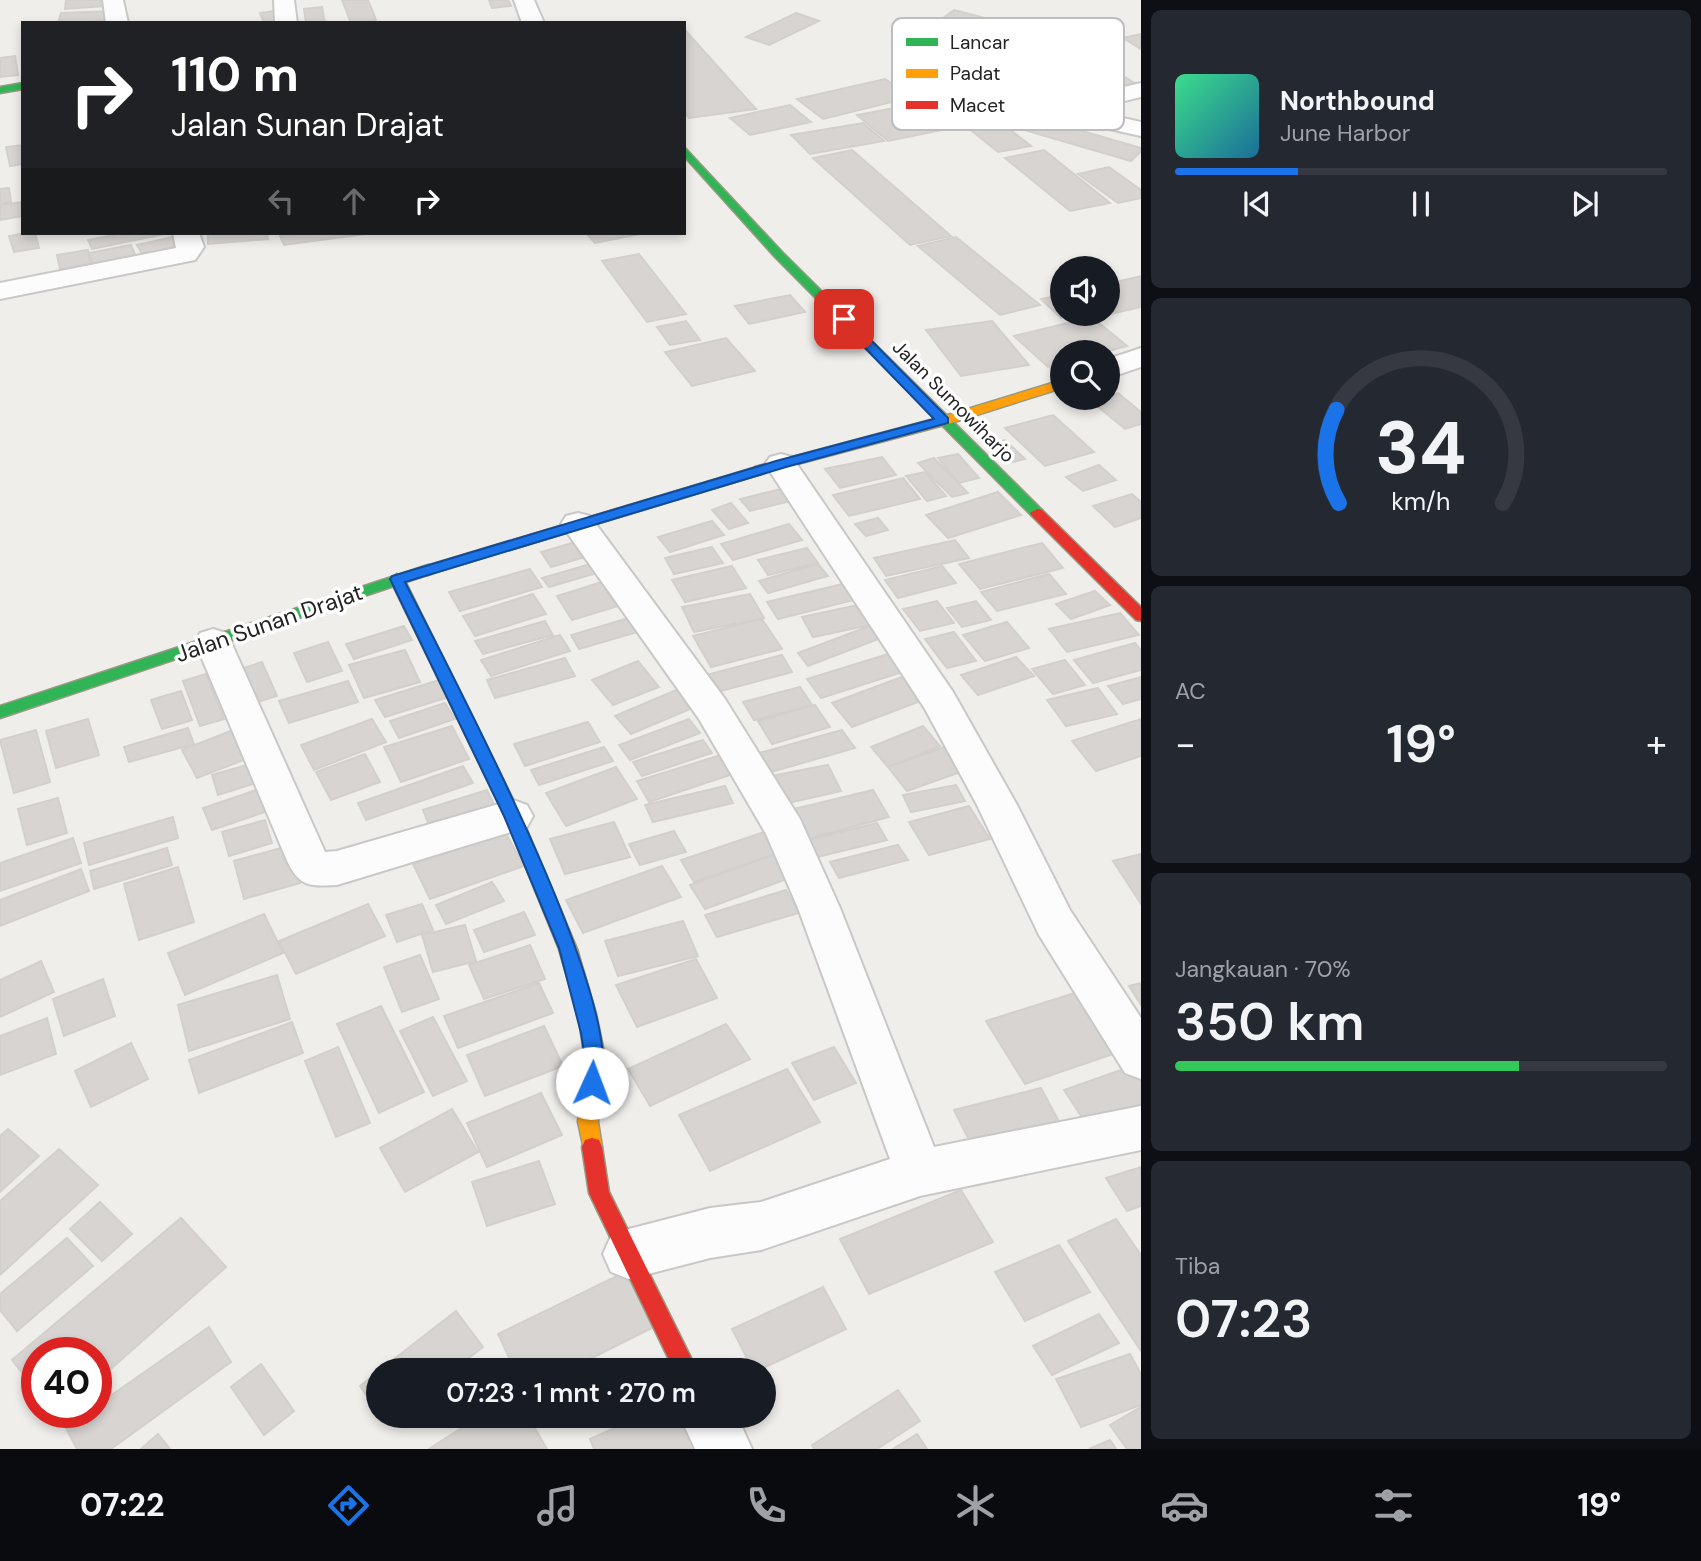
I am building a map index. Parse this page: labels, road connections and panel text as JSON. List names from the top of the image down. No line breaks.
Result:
{"streets":{"street":["Jalan Sumowiharjo","Jalan Sunan Drajat"]},"crossings":[["Jalan Sumowiharjo","Jalan Sunan Drajat"]],"legend":["Lancar","Padat","Macet"],"page":{"turn":["110 m","Jalan Sunan Drajat"],"song":["Northbound","June Harbor"],"tile":["AC",["Jangkauan · 70%","350 km"],["Tiba","07:23"]],"heat":["−","19°","+"],"limit":"40","trip":"07:23 · 1 mnt · 270 m","tabs":["07:22","19°"],"gauge":["34","km/h"]}}
